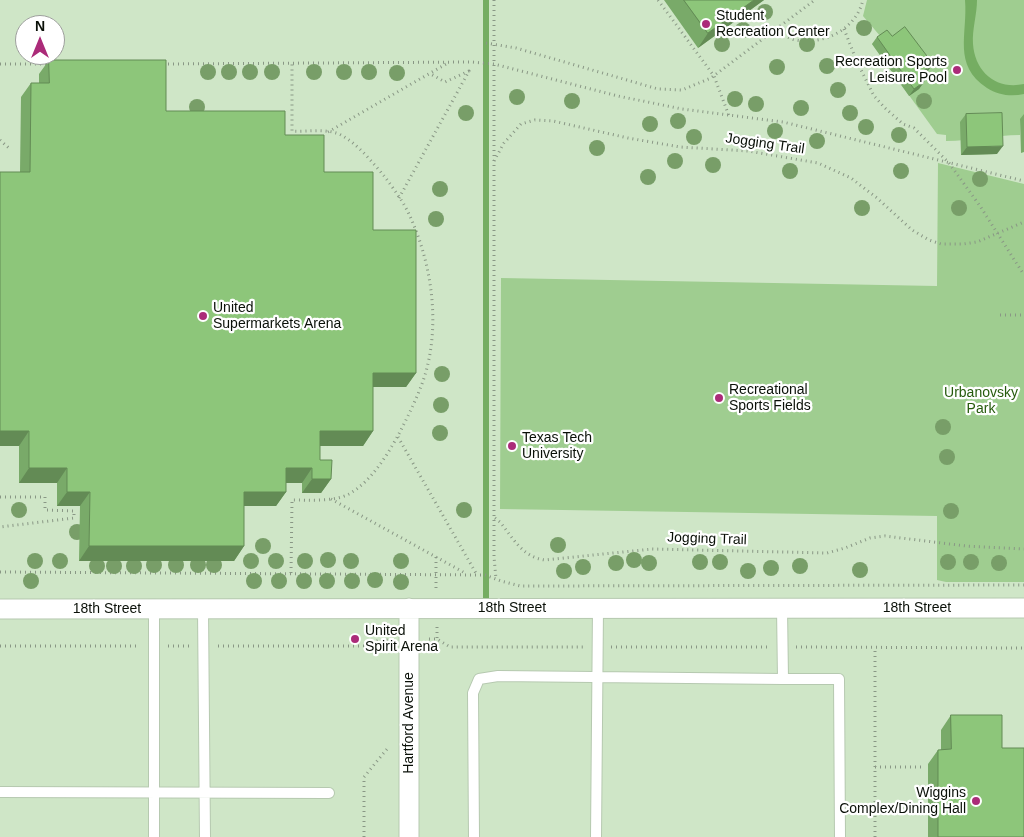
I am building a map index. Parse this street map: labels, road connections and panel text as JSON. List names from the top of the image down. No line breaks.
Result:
{"streets":{"street":["18th Street","Hartford Avenue"],"path":["Jogging Trail"]},"crossings":[["18th Street","Hartford Avenue"]],"parks":["Urbanovsky Park"],"places":["Student Recreation Center","Recreation Sports Leisure Pool","United Supermarkets Arena","Recreational Sports Fields","Texas Tech University","United Spirit Arena","Wiggins Complex/Dining Hall"],"north":"top"}
